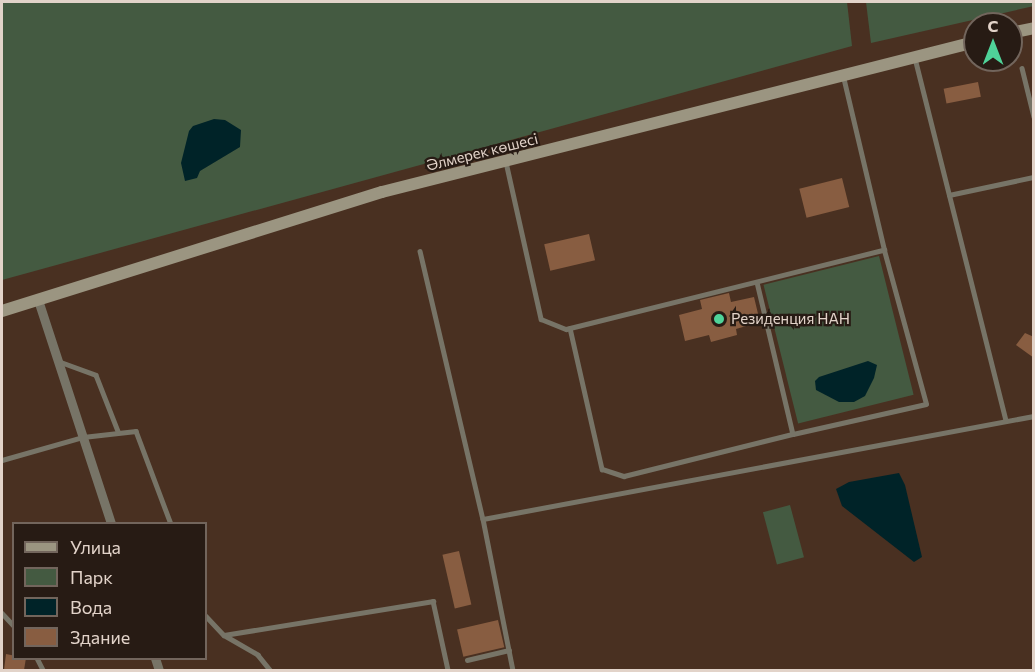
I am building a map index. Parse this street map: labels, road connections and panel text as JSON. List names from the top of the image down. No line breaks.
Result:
{"streets":{"street":["Әлмерек көшесі"]},"places":["Резиденция НАН"],"legend":["Улица","Парк","Вода","Здание"],"north":"top"}
